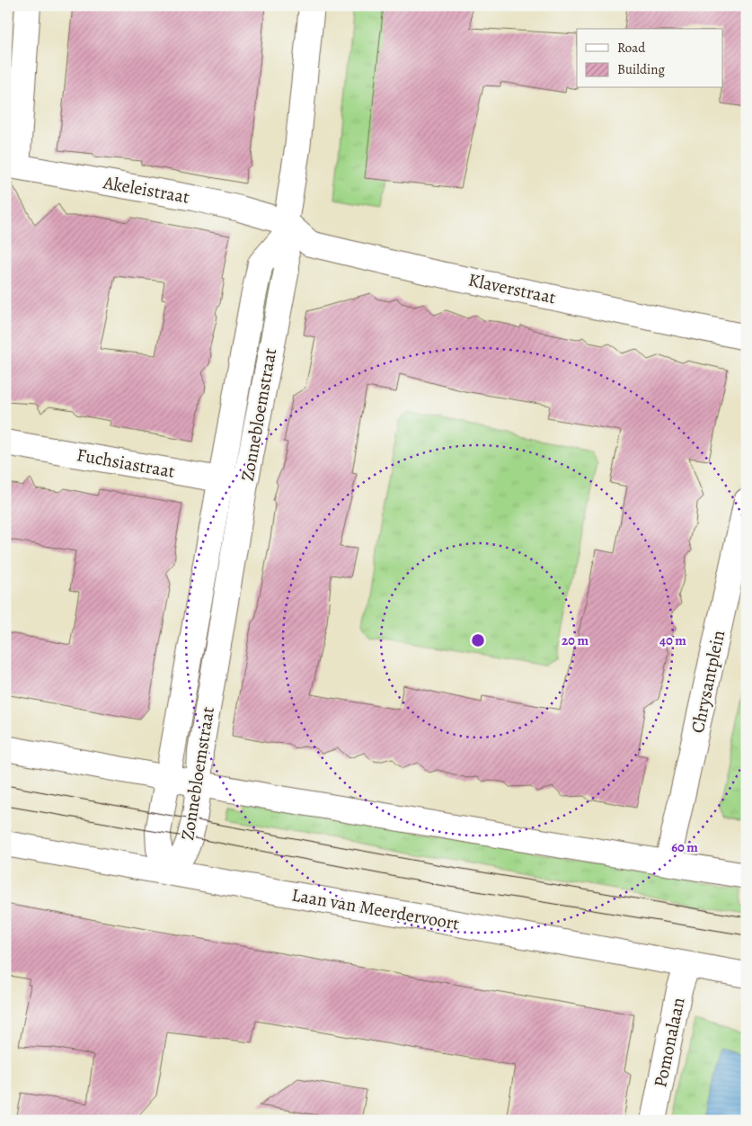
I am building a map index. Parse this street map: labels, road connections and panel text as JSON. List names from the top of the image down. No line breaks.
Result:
{"streets":{"street":["Akeleistraat","Klaverstraat","Zonnebloemstraat","Fuchsiastraat","Chrysantplein","Laan van Meerdervoort","Pomonalaan"]},"crossings":[["Akeleistraat","Klaverstraat"],["Akeleistraat","Zonnebloemstraat"],["Klaverstraat","Zonnebloemstraat"],["Zonnebloemstraat","Fuchsiastraat"],["Zonnebloemstraat","Laan van Meerdervoort"],["Laan van Meerdervoort","Pomonalaan"]],"legend":["Road","Building"],"rings":["20 m","40 m","60 m"]}
